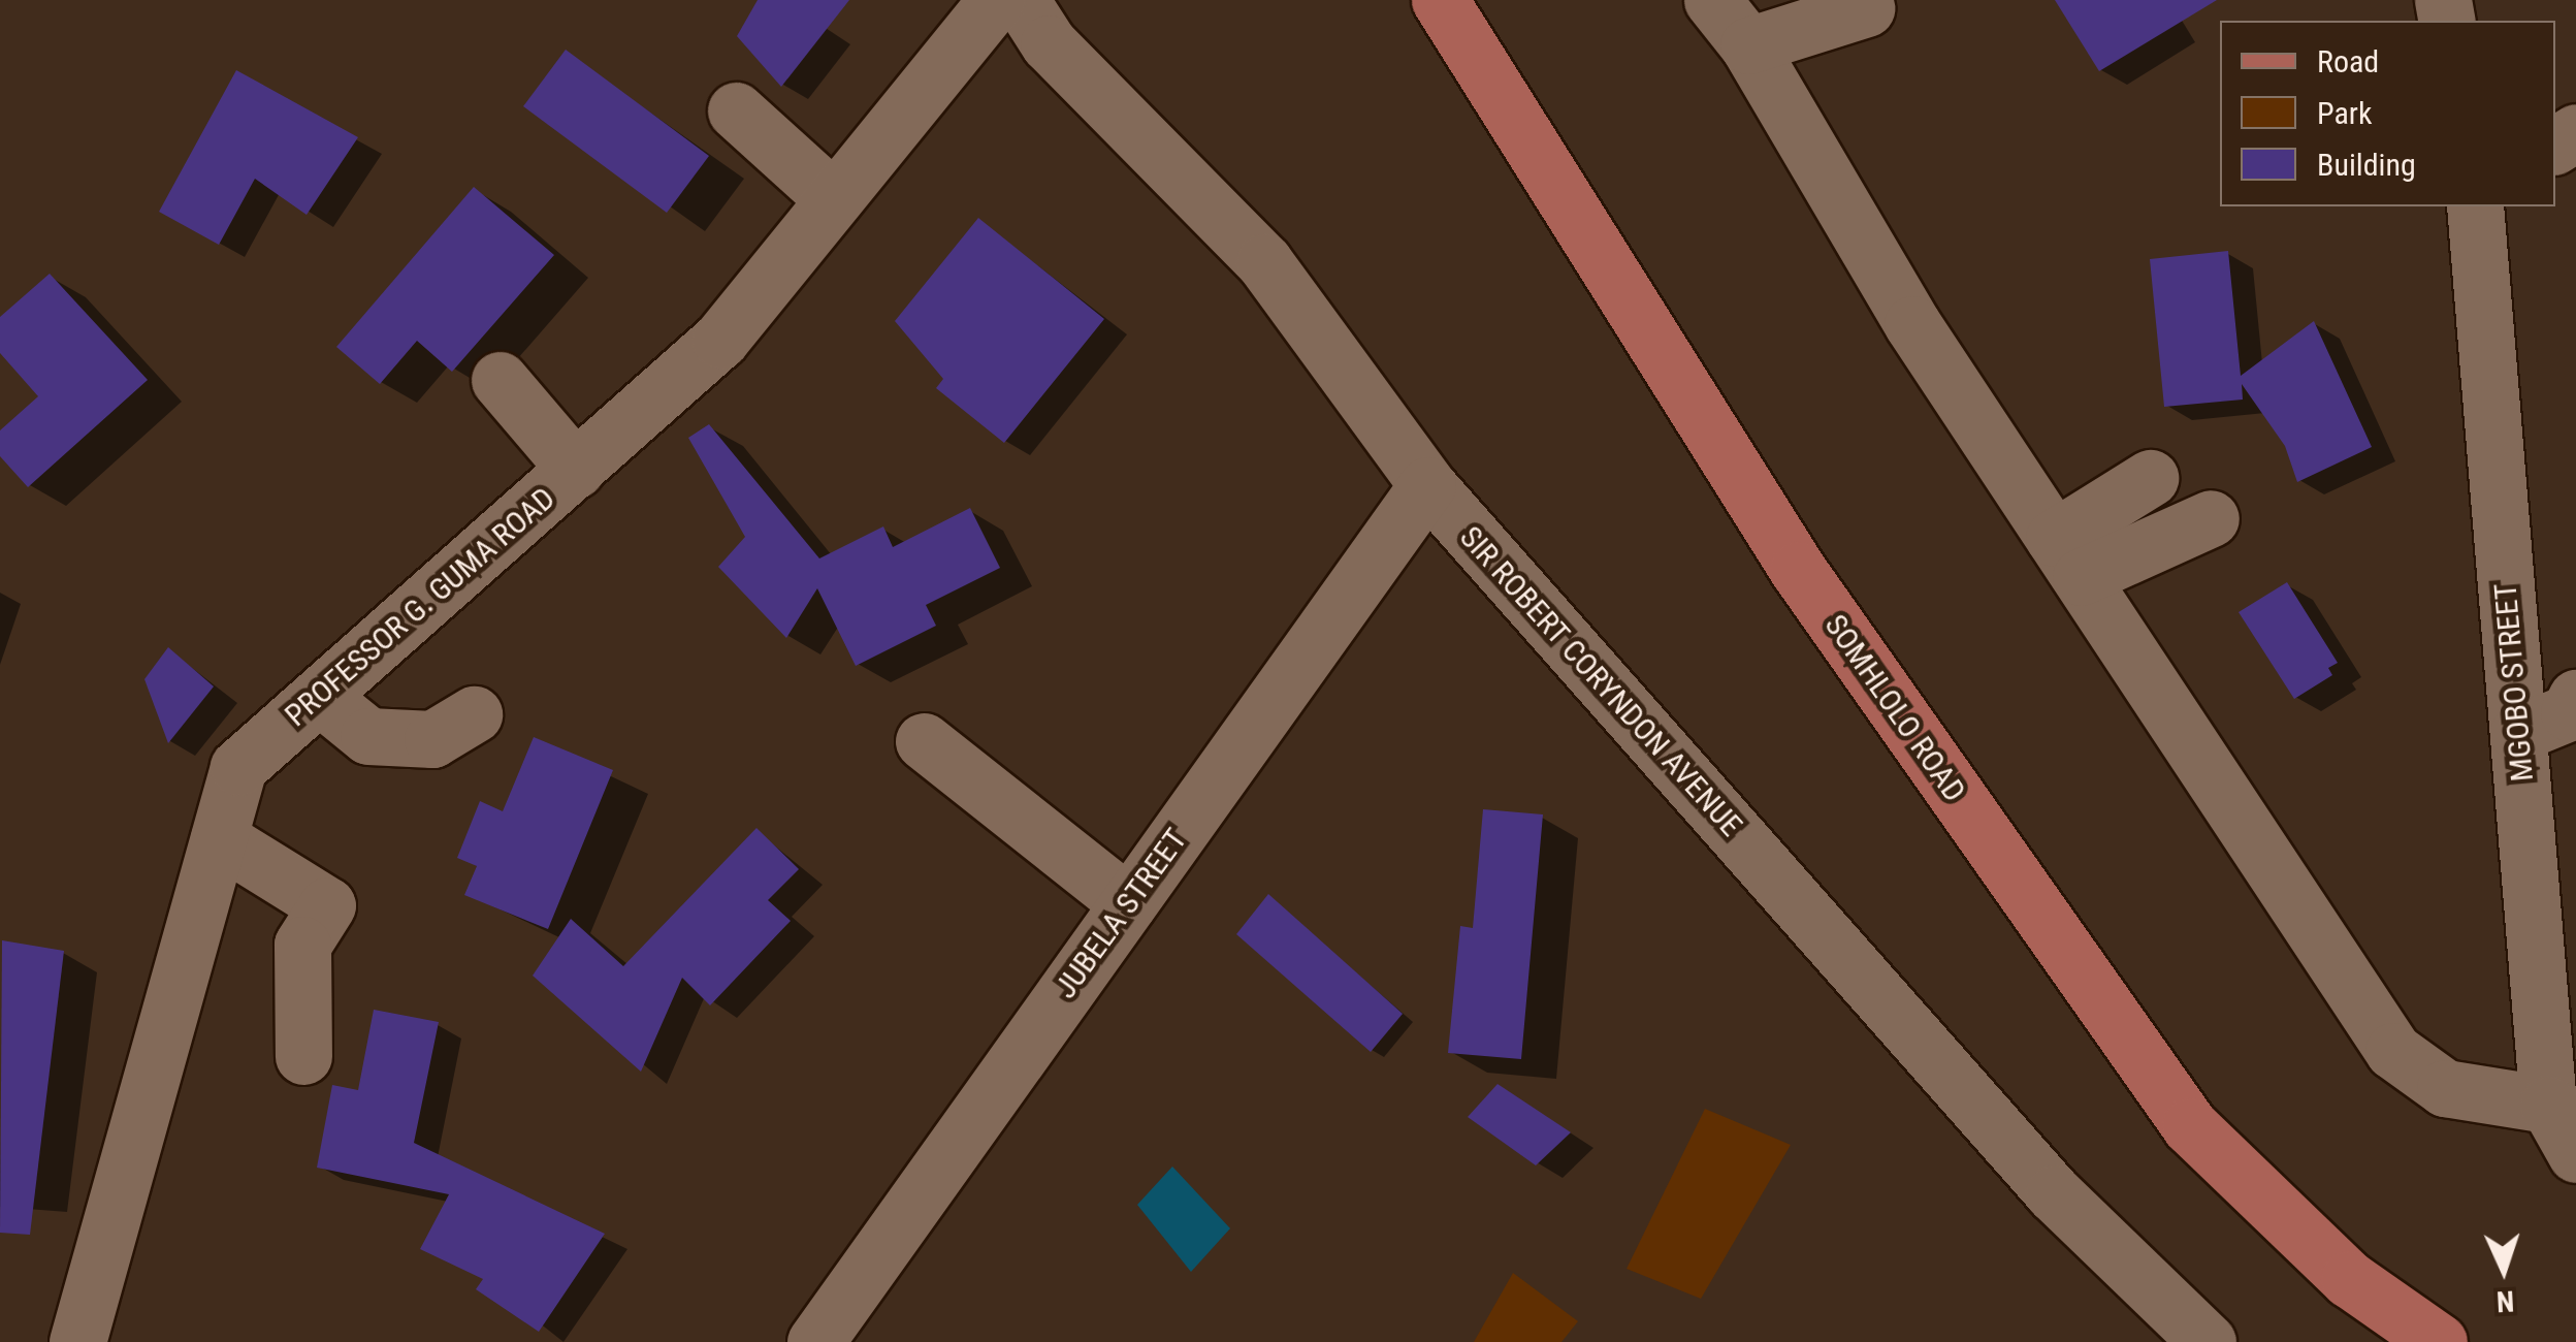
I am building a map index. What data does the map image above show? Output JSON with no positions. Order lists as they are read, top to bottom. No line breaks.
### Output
{"streets":{"main road":["SOMHLOLO ROAD"],"street":["PROFESSOR G. GUMA ROAD","SIR ROBERT CORYNDON AVENUE","MGOBO STREET","JUBELA STREET"]},"crossings":[["SIR ROBERT CORYNDON AVENUE","JUBELA STREET"]],"legend":["Road","Park","Building"],"north":"bottom"}
